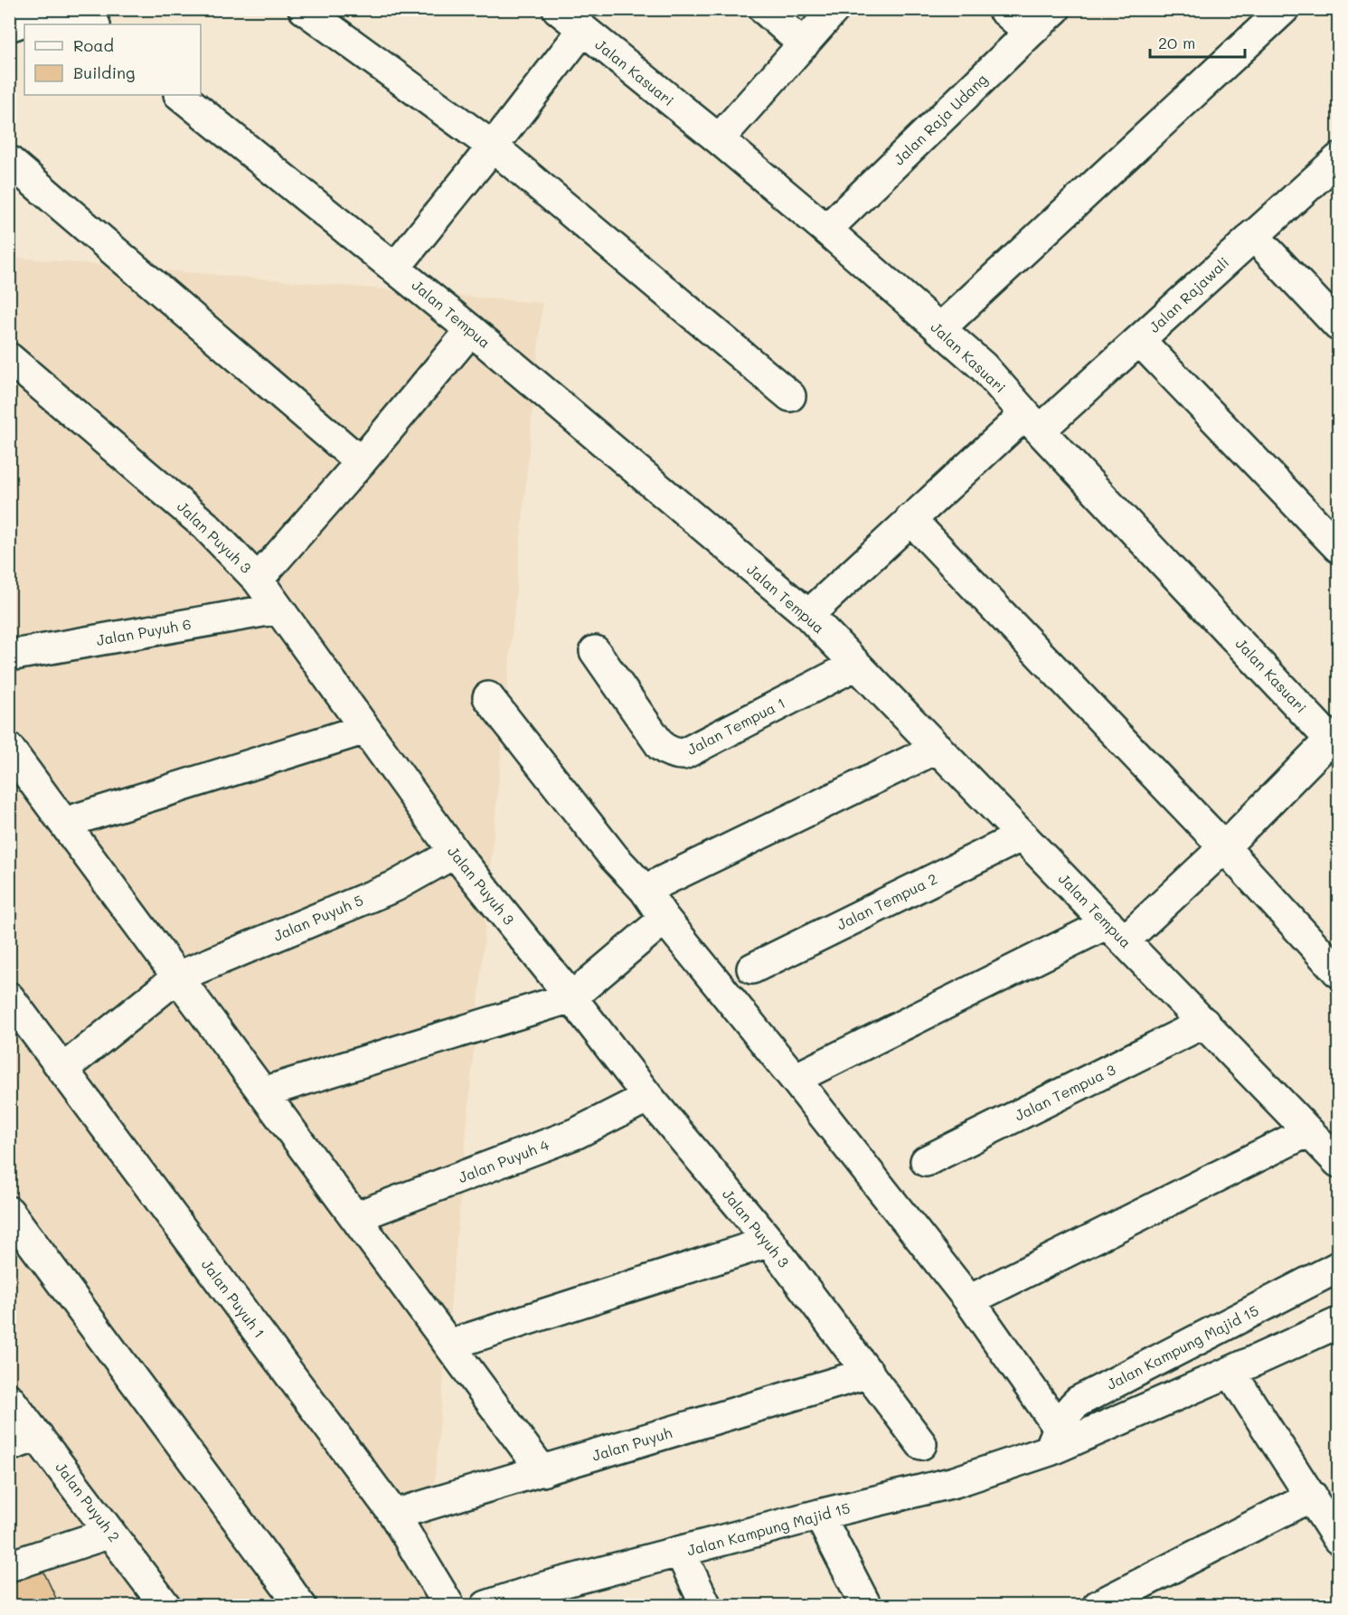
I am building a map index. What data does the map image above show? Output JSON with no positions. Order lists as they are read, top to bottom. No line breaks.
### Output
{"streets":{"street":["Jalan Kasuari","Jalan Raja Udang","Jalan Rajawali","Jalan Tempua","Jalan Puyuh 3","Jalan Puyuh 6","Jalan Tempua 1","Jalan Tempua 2","Jalan Puyuh 5","Jalan Tempua 3","Jalan Puyuh 4","Jalan Puyuh 1","Jalan Kampung Majid 15","Jalan Puyuh","Jalan Puyuh 2"]},"crossings":[["Jalan Kasuari","Jalan Raja Udang"],["Jalan Kasuari","Jalan Rajawali"],["Jalan Rajawali","Jalan Tempua"],["Jalan Tempua","Jalan Tempua 1"],["Jalan Tempua","Jalan Tempua 2"],["Jalan Tempua","Jalan Tempua 3"],["Jalan Puyuh 3","Jalan Puyuh 6"],["Jalan Puyuh 3","Jalan Puyuh 5"],["Jalan Puyuh 3","Jalan Puyuh 4"],["Jalan Puyuh 3","Jalan Puyuh"],["Jalan Puyuh 5","Jalan Puyuh 1"],["Jalan Puyuh 1","Jalan Puyuh"]],"legend":["Road","Building"],"scale_bar":"20 m"}
